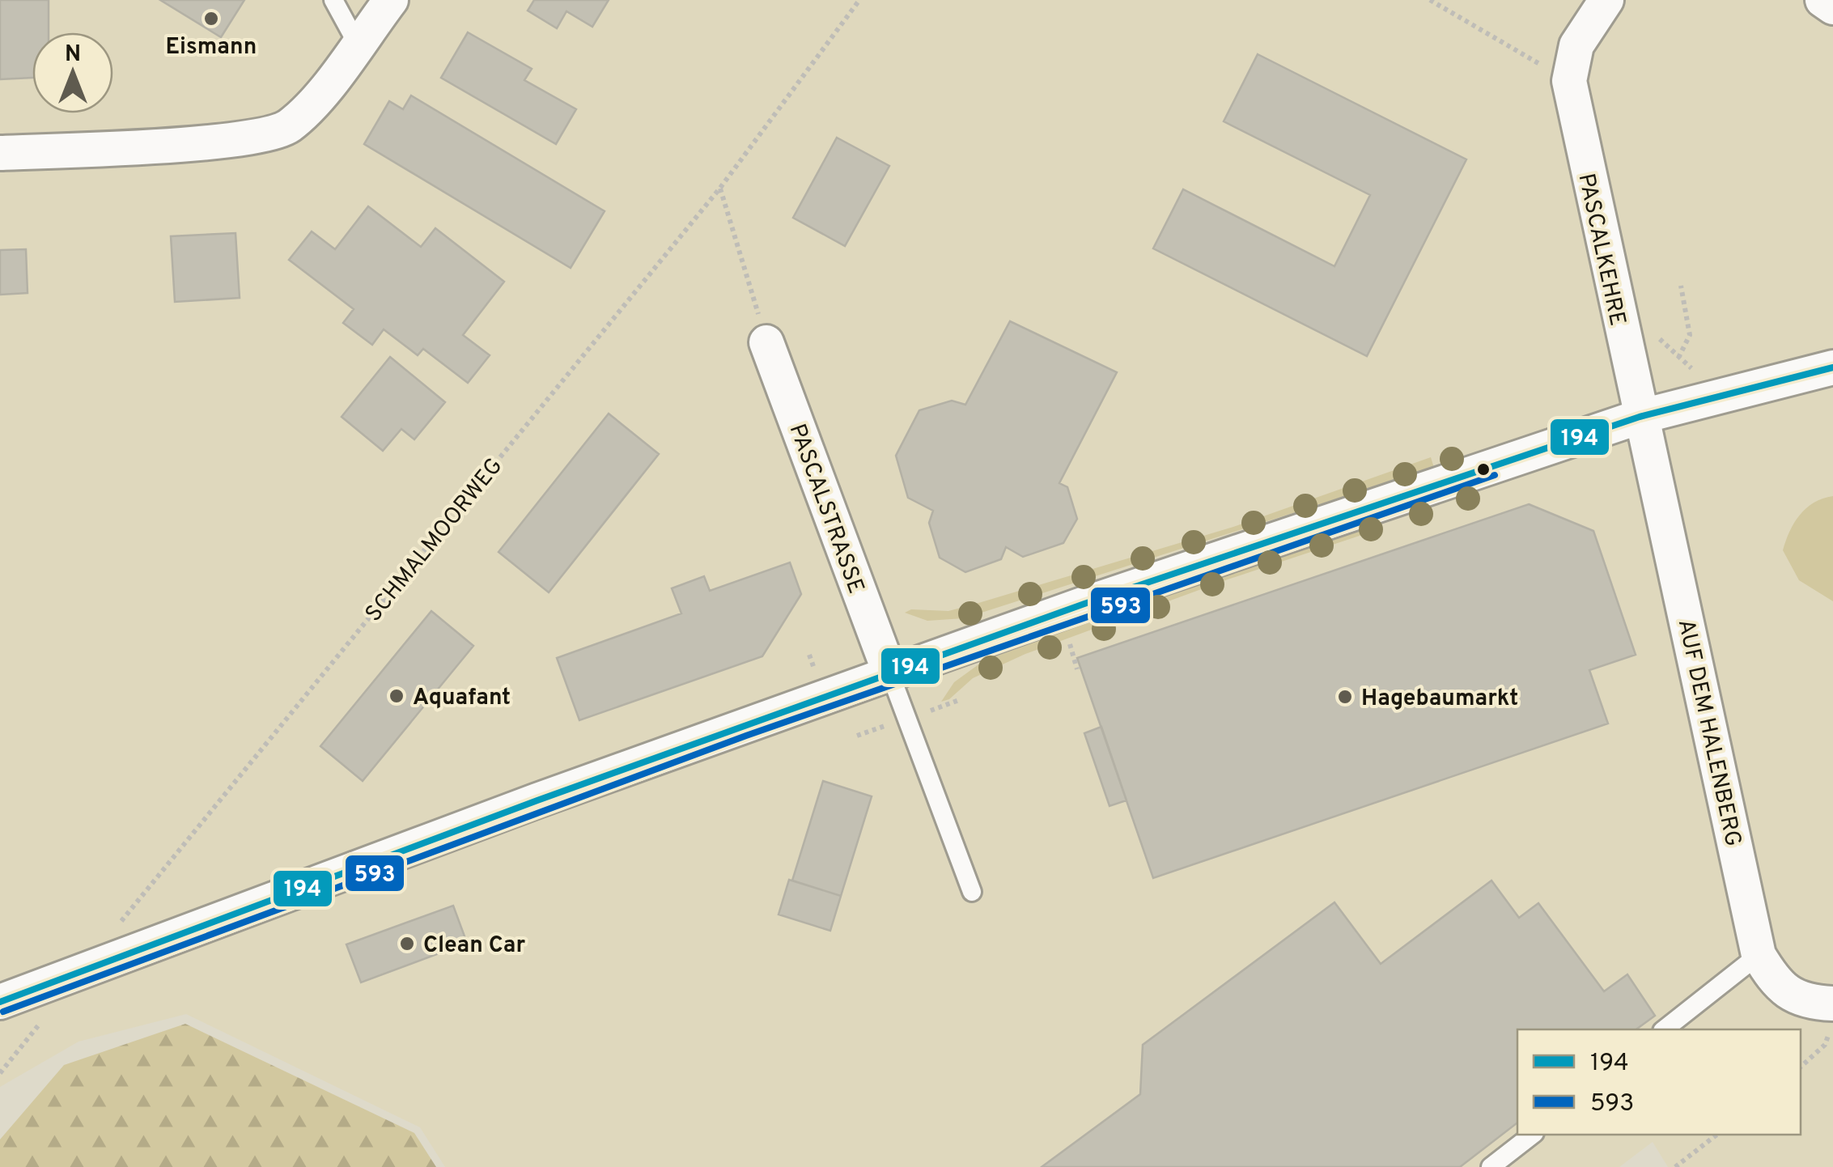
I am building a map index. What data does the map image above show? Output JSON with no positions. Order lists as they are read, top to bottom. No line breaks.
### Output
{"streets":{"street":["PASCALKEHRE","PASCALSTRASSE","AUF DEM HALENBERG"],"path":["SCHMALMOORWEG"]},"crossings":[["PASCALKEHRE","AUF DEM HALENBERG"]],"places":["Eismann","Aquafant","Hagebaumarkt","Clean Car"],"lines":["transit line 194","transit line 593"],"legend":["194","593"],"north":"top"}
